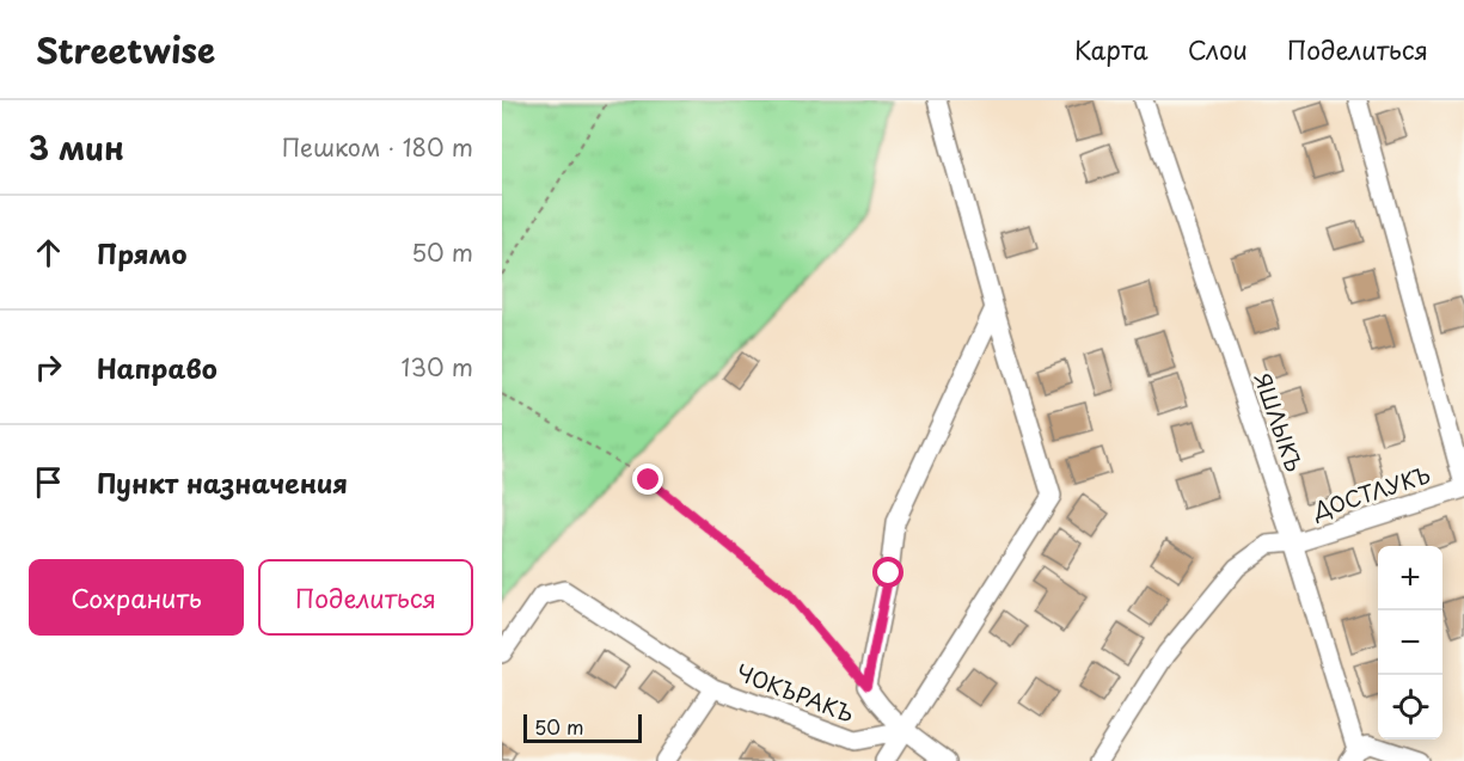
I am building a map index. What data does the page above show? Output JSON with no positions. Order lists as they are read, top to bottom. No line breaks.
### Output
{"streets":{"street":["ЯШЛЫКЪ","ДОСТЛУКЪ","ЧОКЪРАКЪ"]},"crossings":[["ЯШЛЫКЪ","ДОСТЛУКЪ"]],"scale_bar":"50 m","page":{"header":"Streetwise","nav":["Карта","Слои","Поделиться"],"heading":["3 мин","Пешком · 180 m"],"list":[["Прямо","50 m"],["Направо","130 m"],"Пункт назначения"],"buttons":["Сохранить","Поделиться"],"map_buttons":["+","−"],"scale":"50 m"}}
